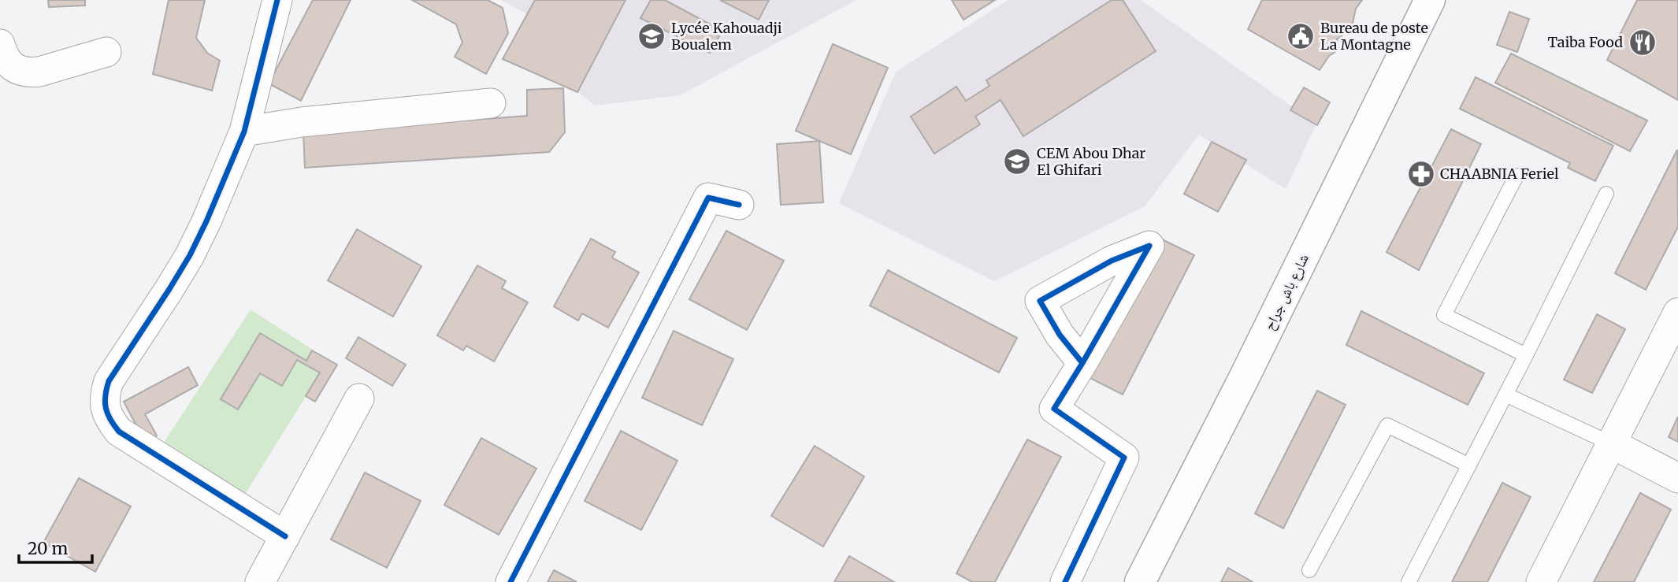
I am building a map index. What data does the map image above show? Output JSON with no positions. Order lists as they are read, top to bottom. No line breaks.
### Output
{"streets":{"main road":["شارع باش جراح"]},"places":{"school or university":["Lycée Kahouadji Boualem","CEM Abou Dhar El Ghifari"],"public building":["Bureau de poste La Montagne"],"restaurant":["Taiba Food"],"pharmacy":["CHAABNIA Feriel"]},"scale_bar":"20 m"}
